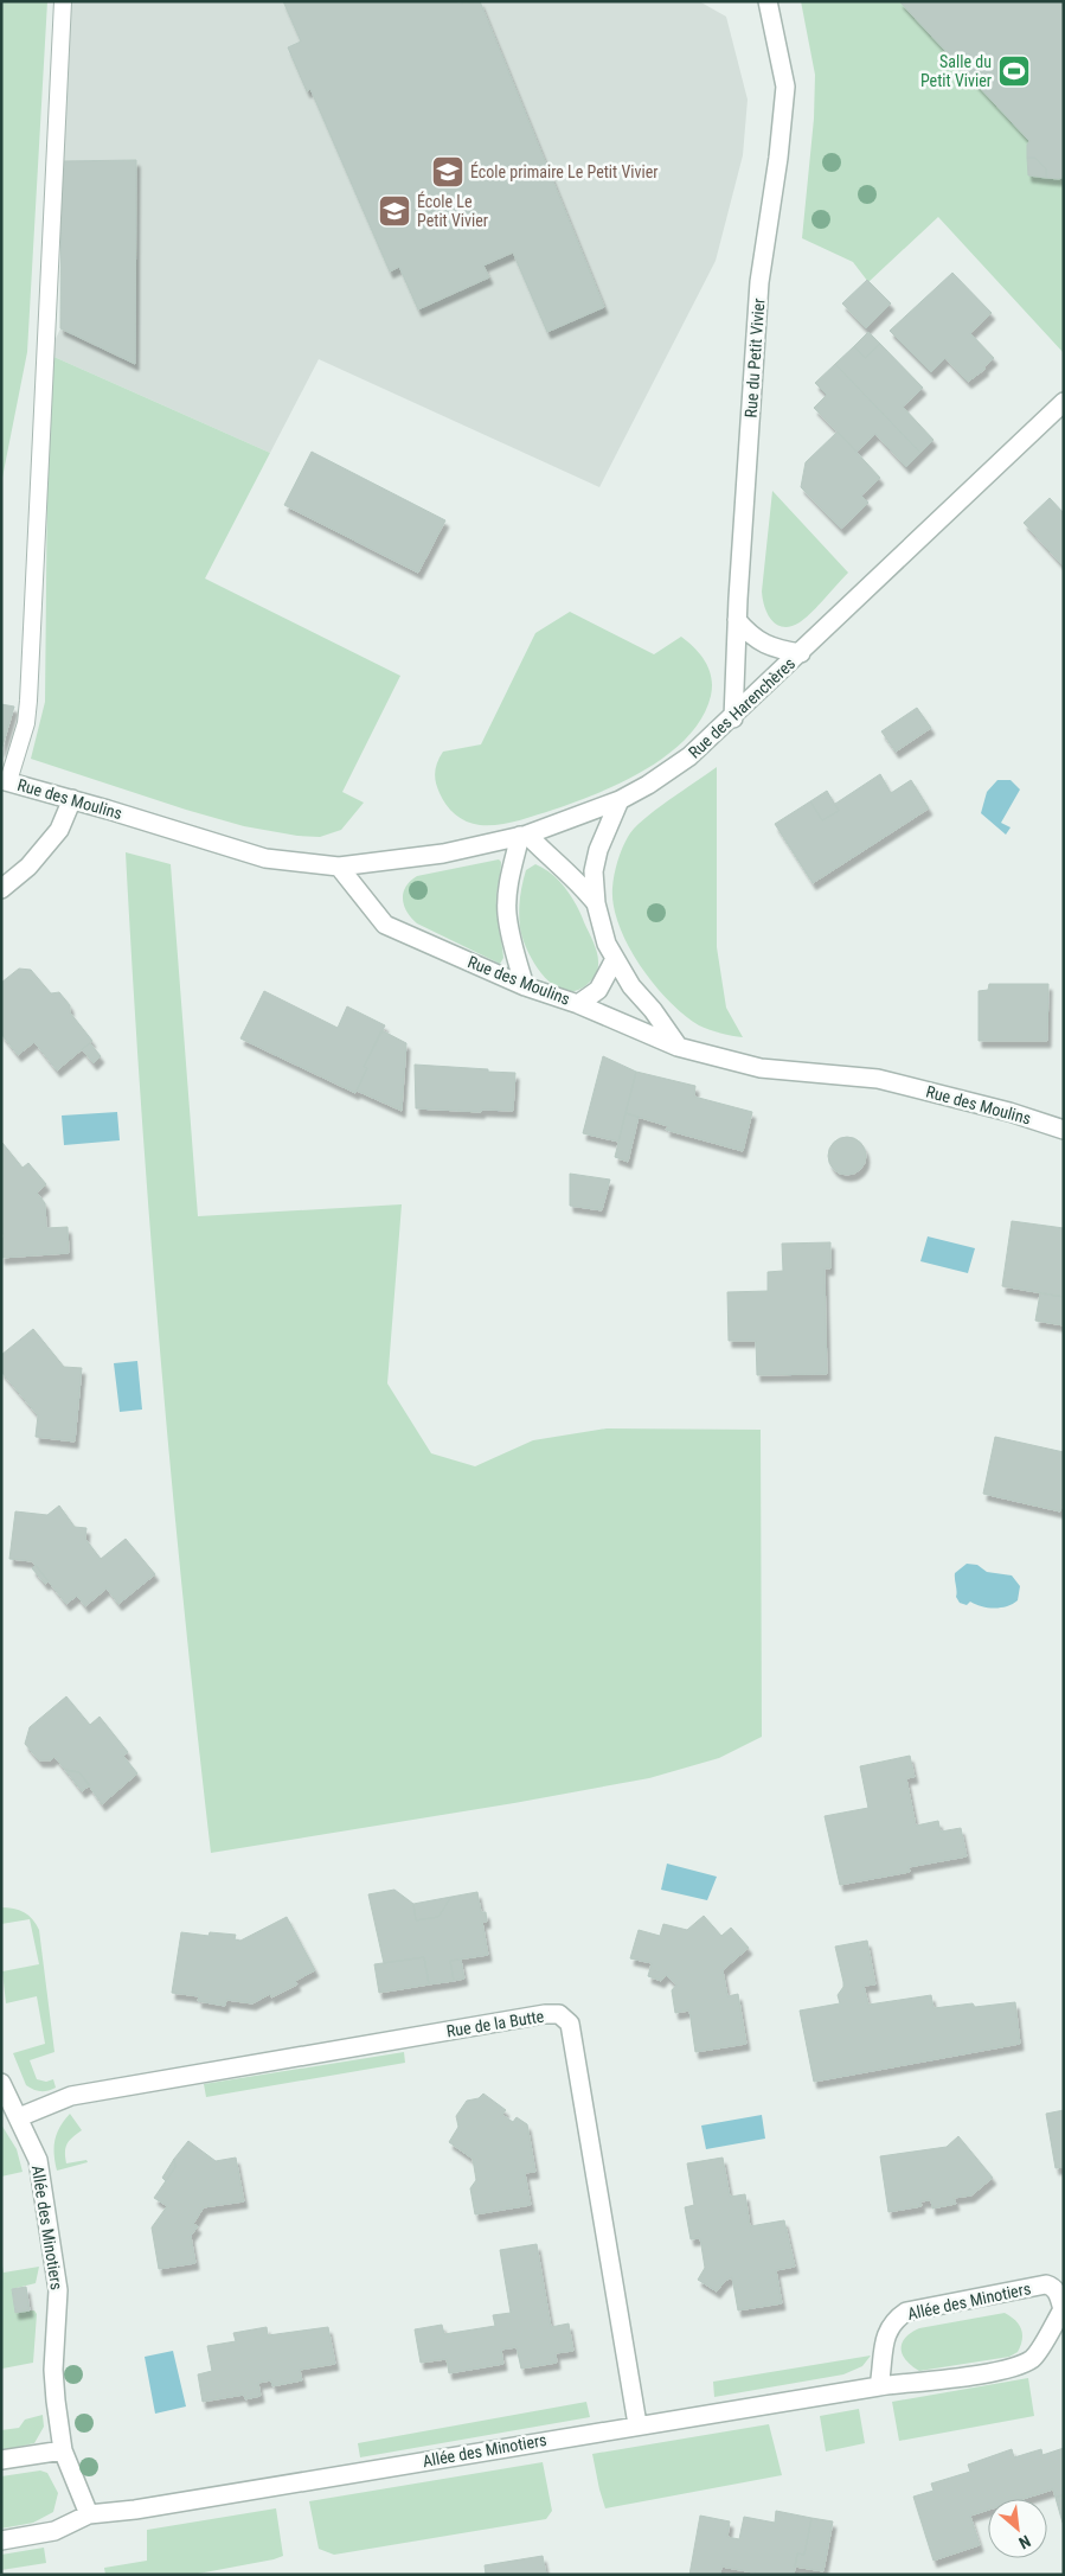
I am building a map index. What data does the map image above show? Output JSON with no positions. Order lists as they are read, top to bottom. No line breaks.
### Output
{"streets":{"street":["Rue du Petit Vivier","Rue des Harenchères","Rue des Moulins","Rue de la Butte","Allée des Minotiers"]},"crossings":[["Rue du Petit Vivier","Rue des Harenchères"],["Rue des Harenchères","Rue des Moulins"],["Rue de la Butte","Allée des Minotiers"]],"places":{"sports":["Salle du Petit Vivier"],"school or university":["École primaire Le Petit Vivier","École Le Petit Vivier"]},"north":"bottom right"}
